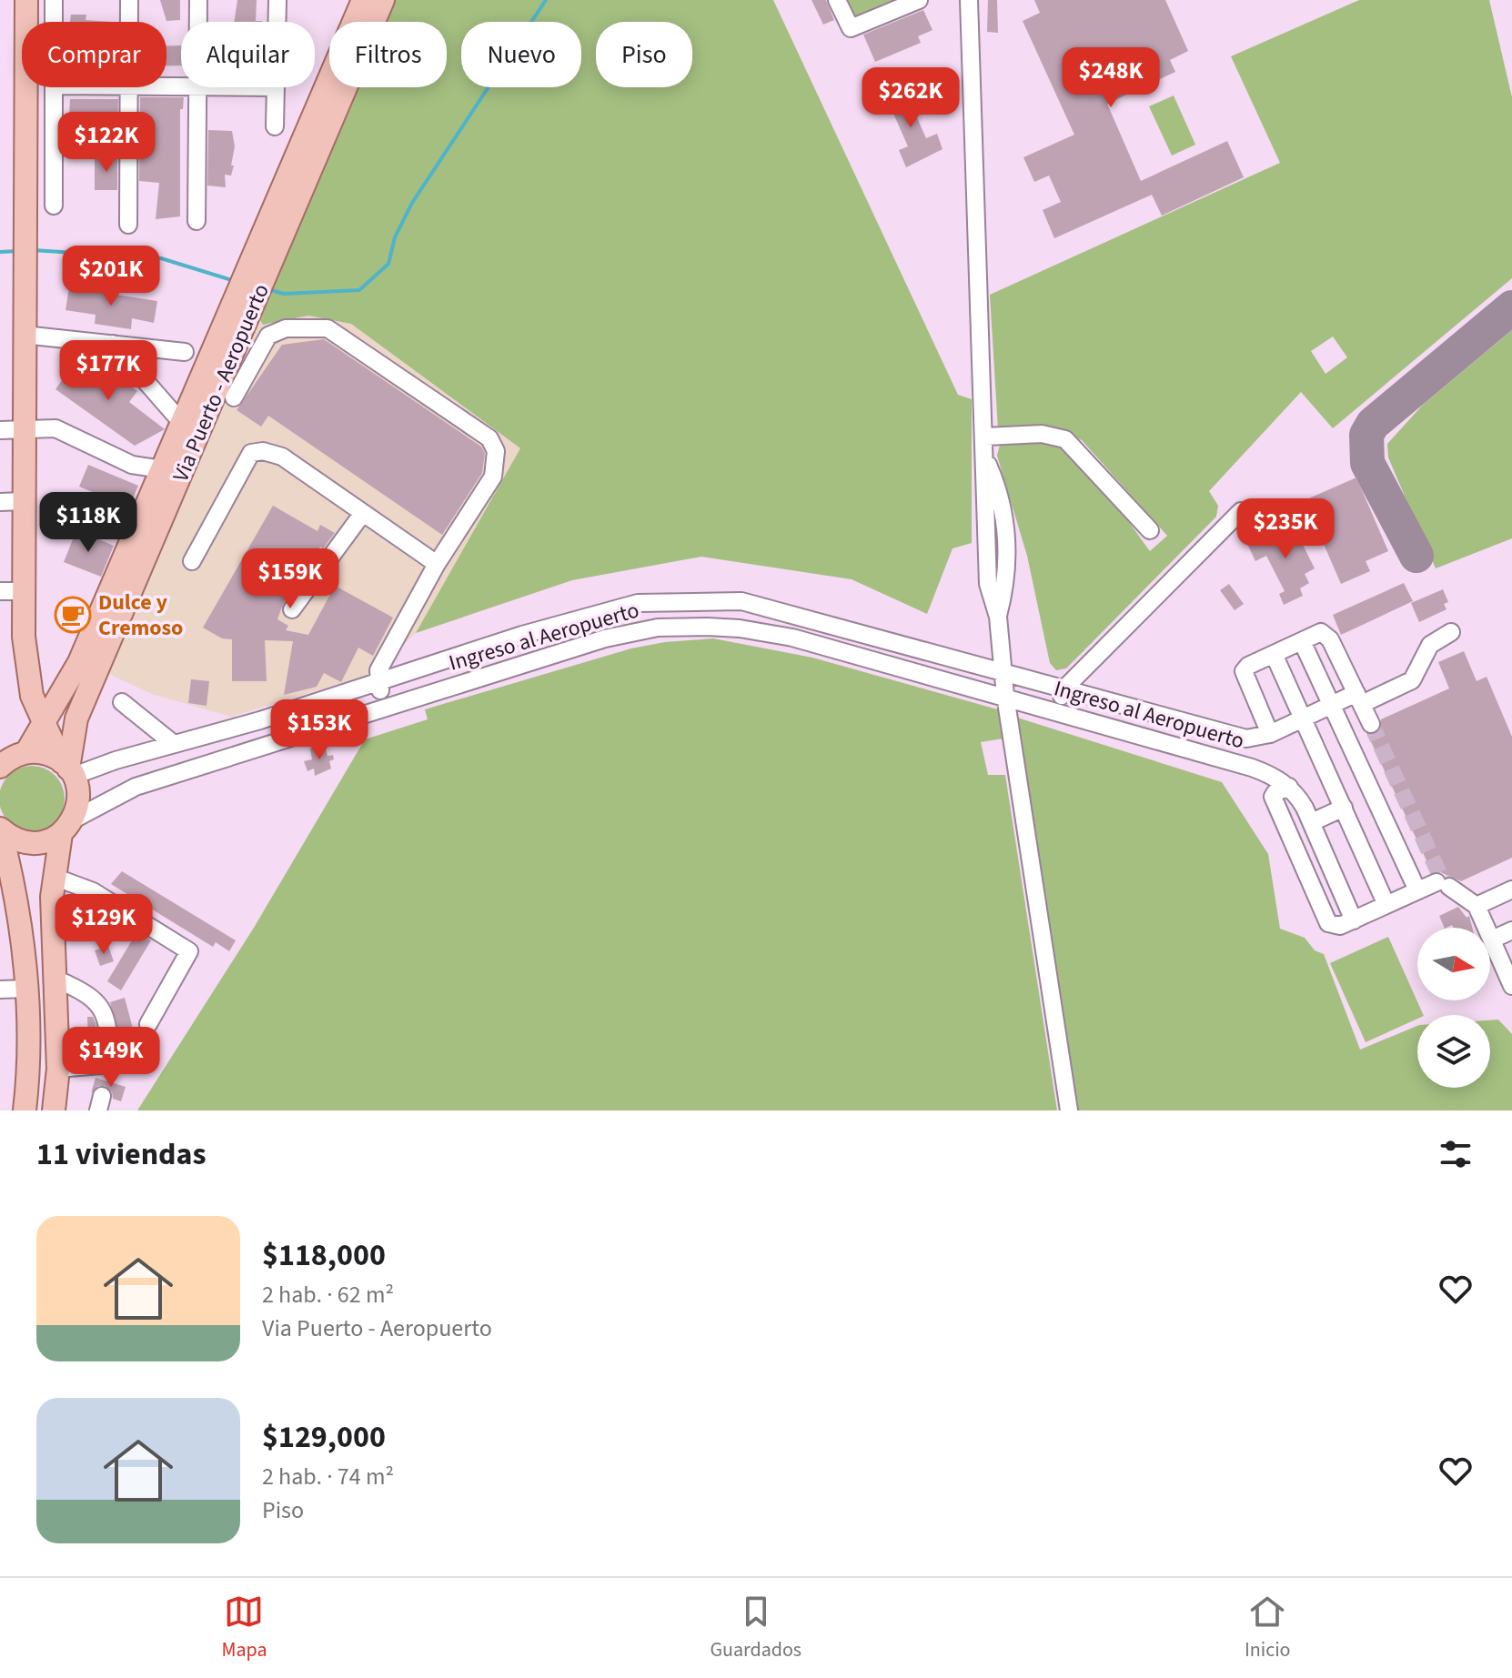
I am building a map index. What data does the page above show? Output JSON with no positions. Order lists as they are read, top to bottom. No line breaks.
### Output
{"streets":{"main road":["Via Puerto - Aeropuerto"],"street":["Ingreso al Aeropuerto"]},"crossings":[["Via Puerto - Aeropuerto","Ingreso al Aeropuerto"]],"places":{"cafe":["Dulce y Cremoso"]},"north":"right","page":{"chip":["Comprar","Alquilar","Filtros","Nuevo","Piso"],"price":["$248K","$262K","$122K","$201K","$177K","$118K","$235K","$159K","$153K","$129K","$149K"],"heading":"11 viviendas","list":[{"name":"$118,000","note":"2 hab. · 62 m² · Via Puerto - Aeropuerto"},{"name":"$129,000","note":"2 hab. · 74 m² · Piso"}],"tabs":["Mapa","Guardados","Inicio"]}}
